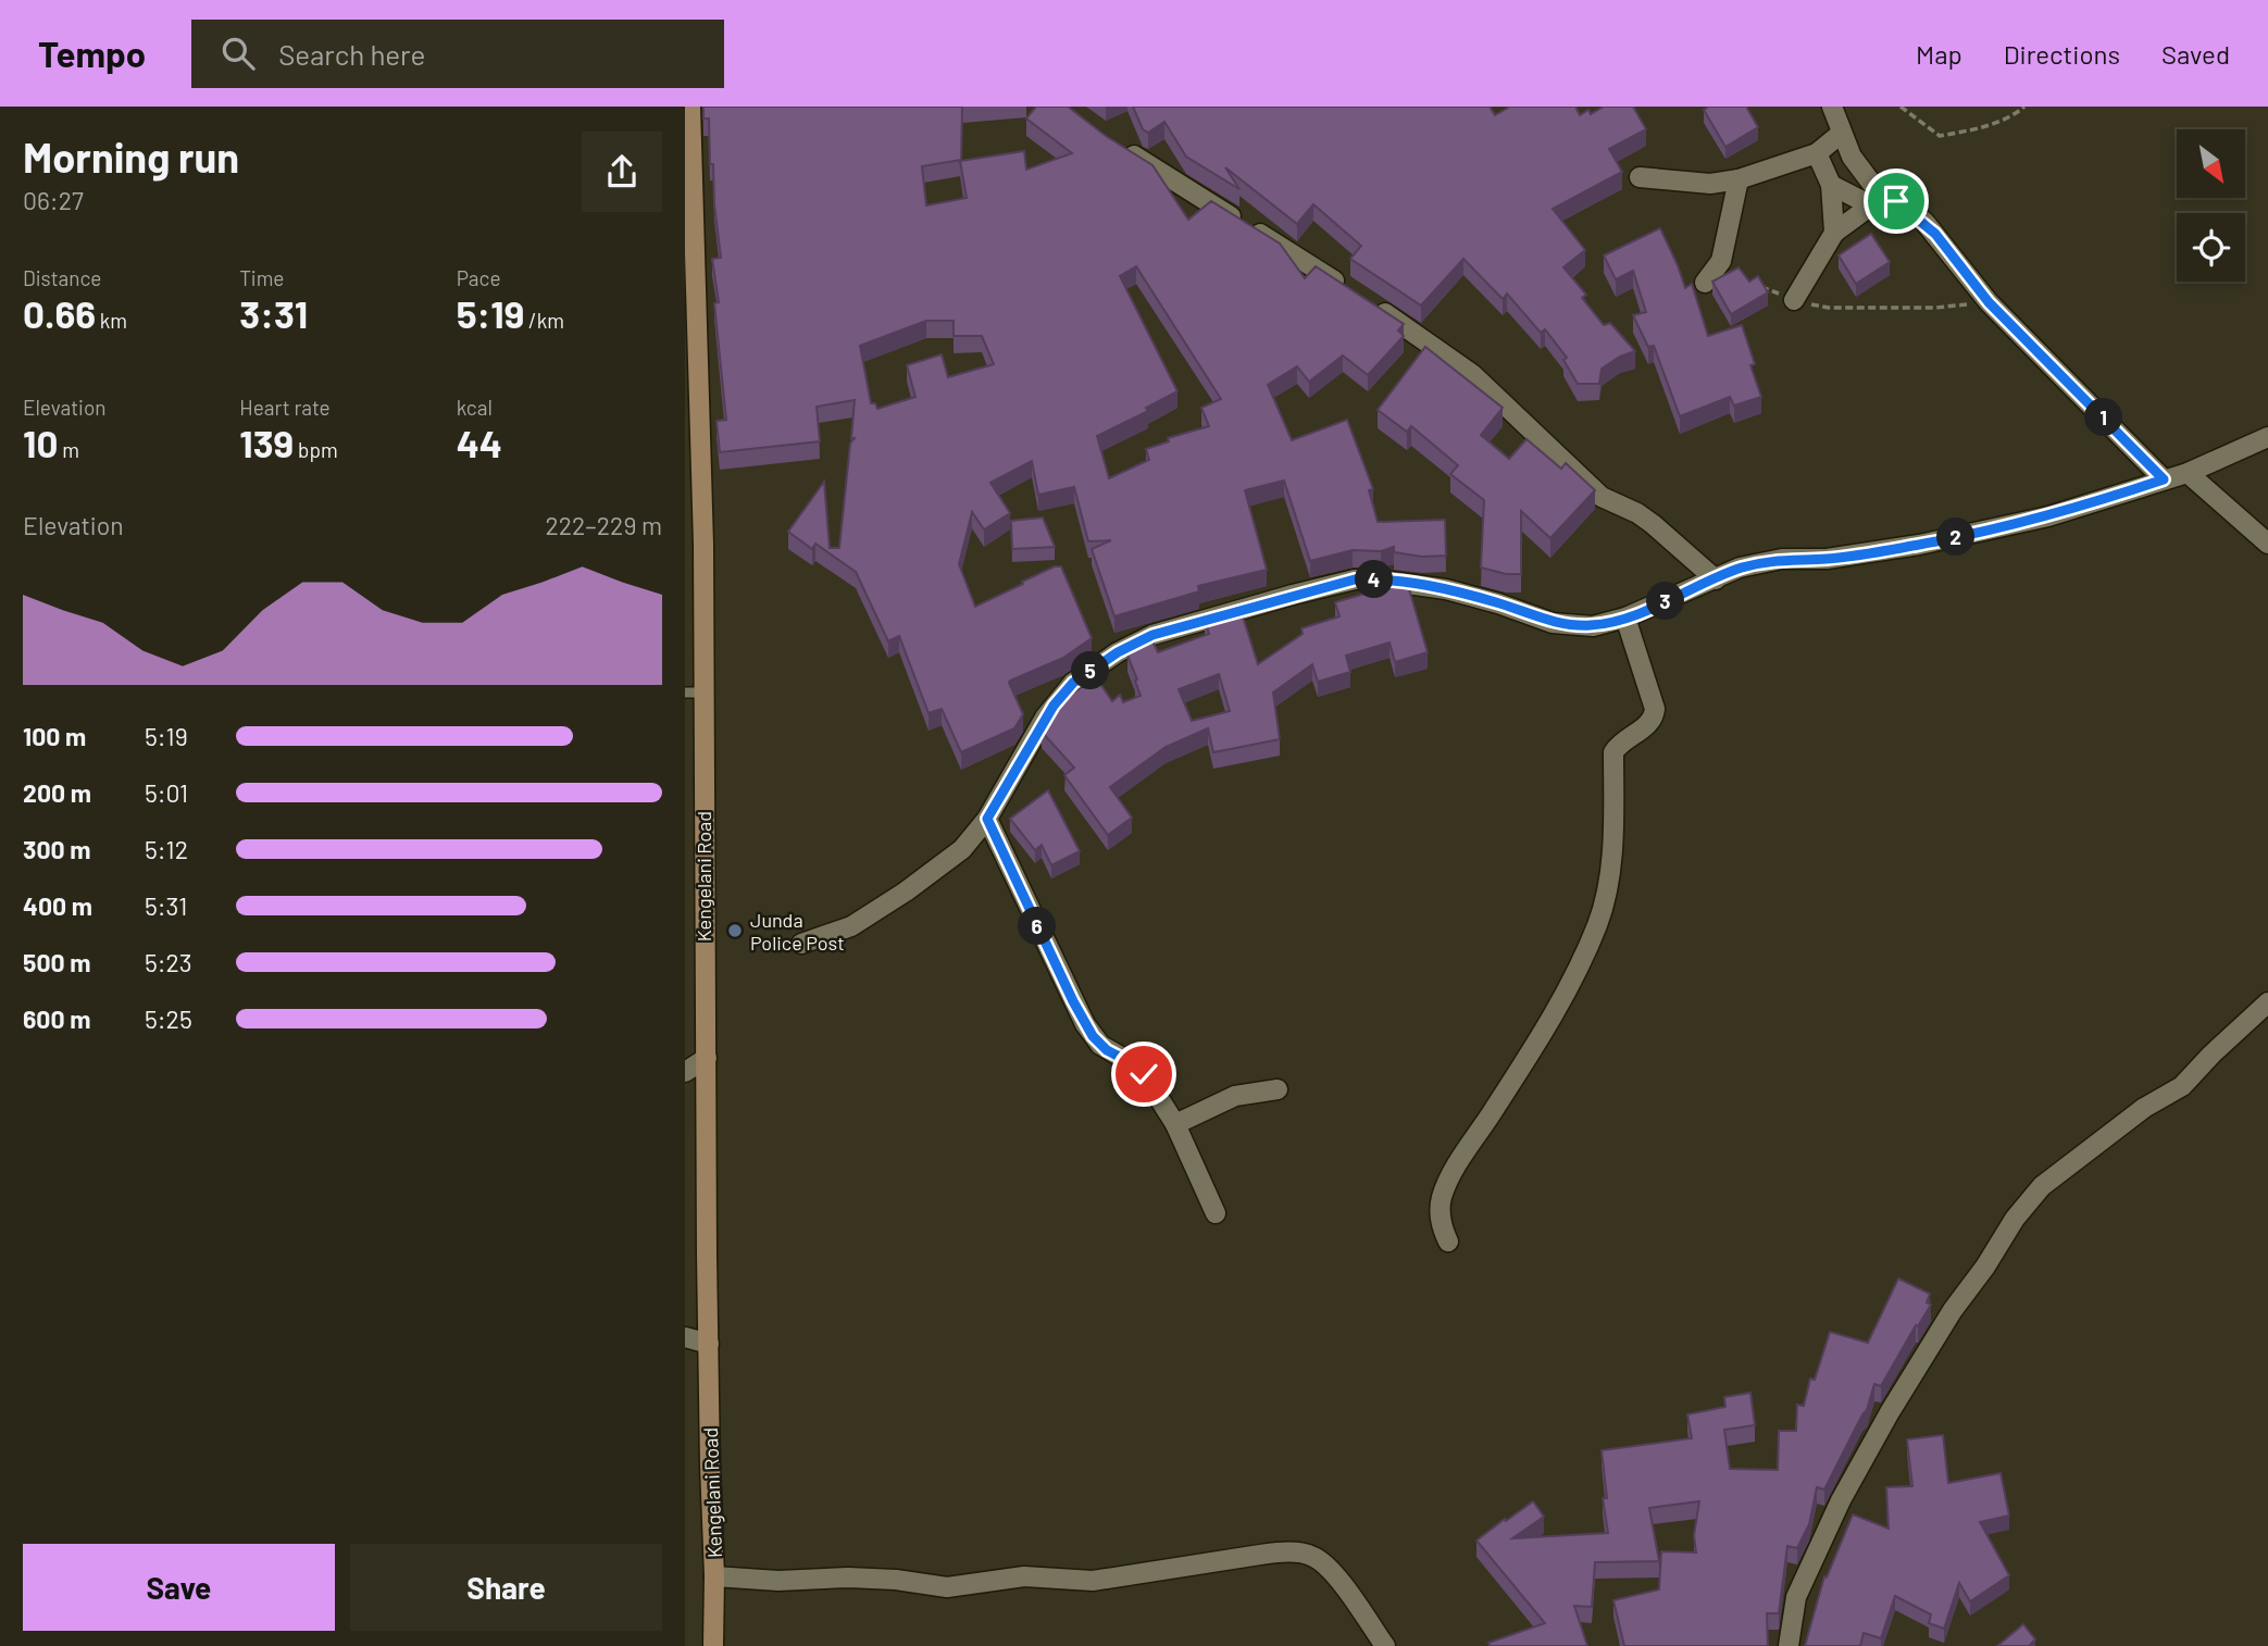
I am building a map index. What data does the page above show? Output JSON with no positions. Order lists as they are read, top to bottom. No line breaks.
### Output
{"streets":{"main road":["Kengelani Road"]},"places":["Junda Police Post"],"north":"bottom right","page":{"header":"Tempo","search":"Search here","nav":["Map","Directions","Saved"],"heading":["Morning run","06:27"],"stats":[["Distance","0.66 km"],["Time","3:31"],["Pace","5:19 /km"],["Elevation","10 m"],["Heart rate","139 bpm"],["kcal","44"]],"pins":["1","2","4","3","5","6"],"chart":["Elevation","222–229 m"],"list":[{"name":"100 m","note":"5:19"},{"name":"200 m","note":"5:01"},{"name":"300 m","note":"5:12"},{"name":"400 m","note":"5:31"},{"name":"500 m","note":"5:23"},{"name":"600 m","note":"5:25"}],"buttons":["Save","Share"]}}
